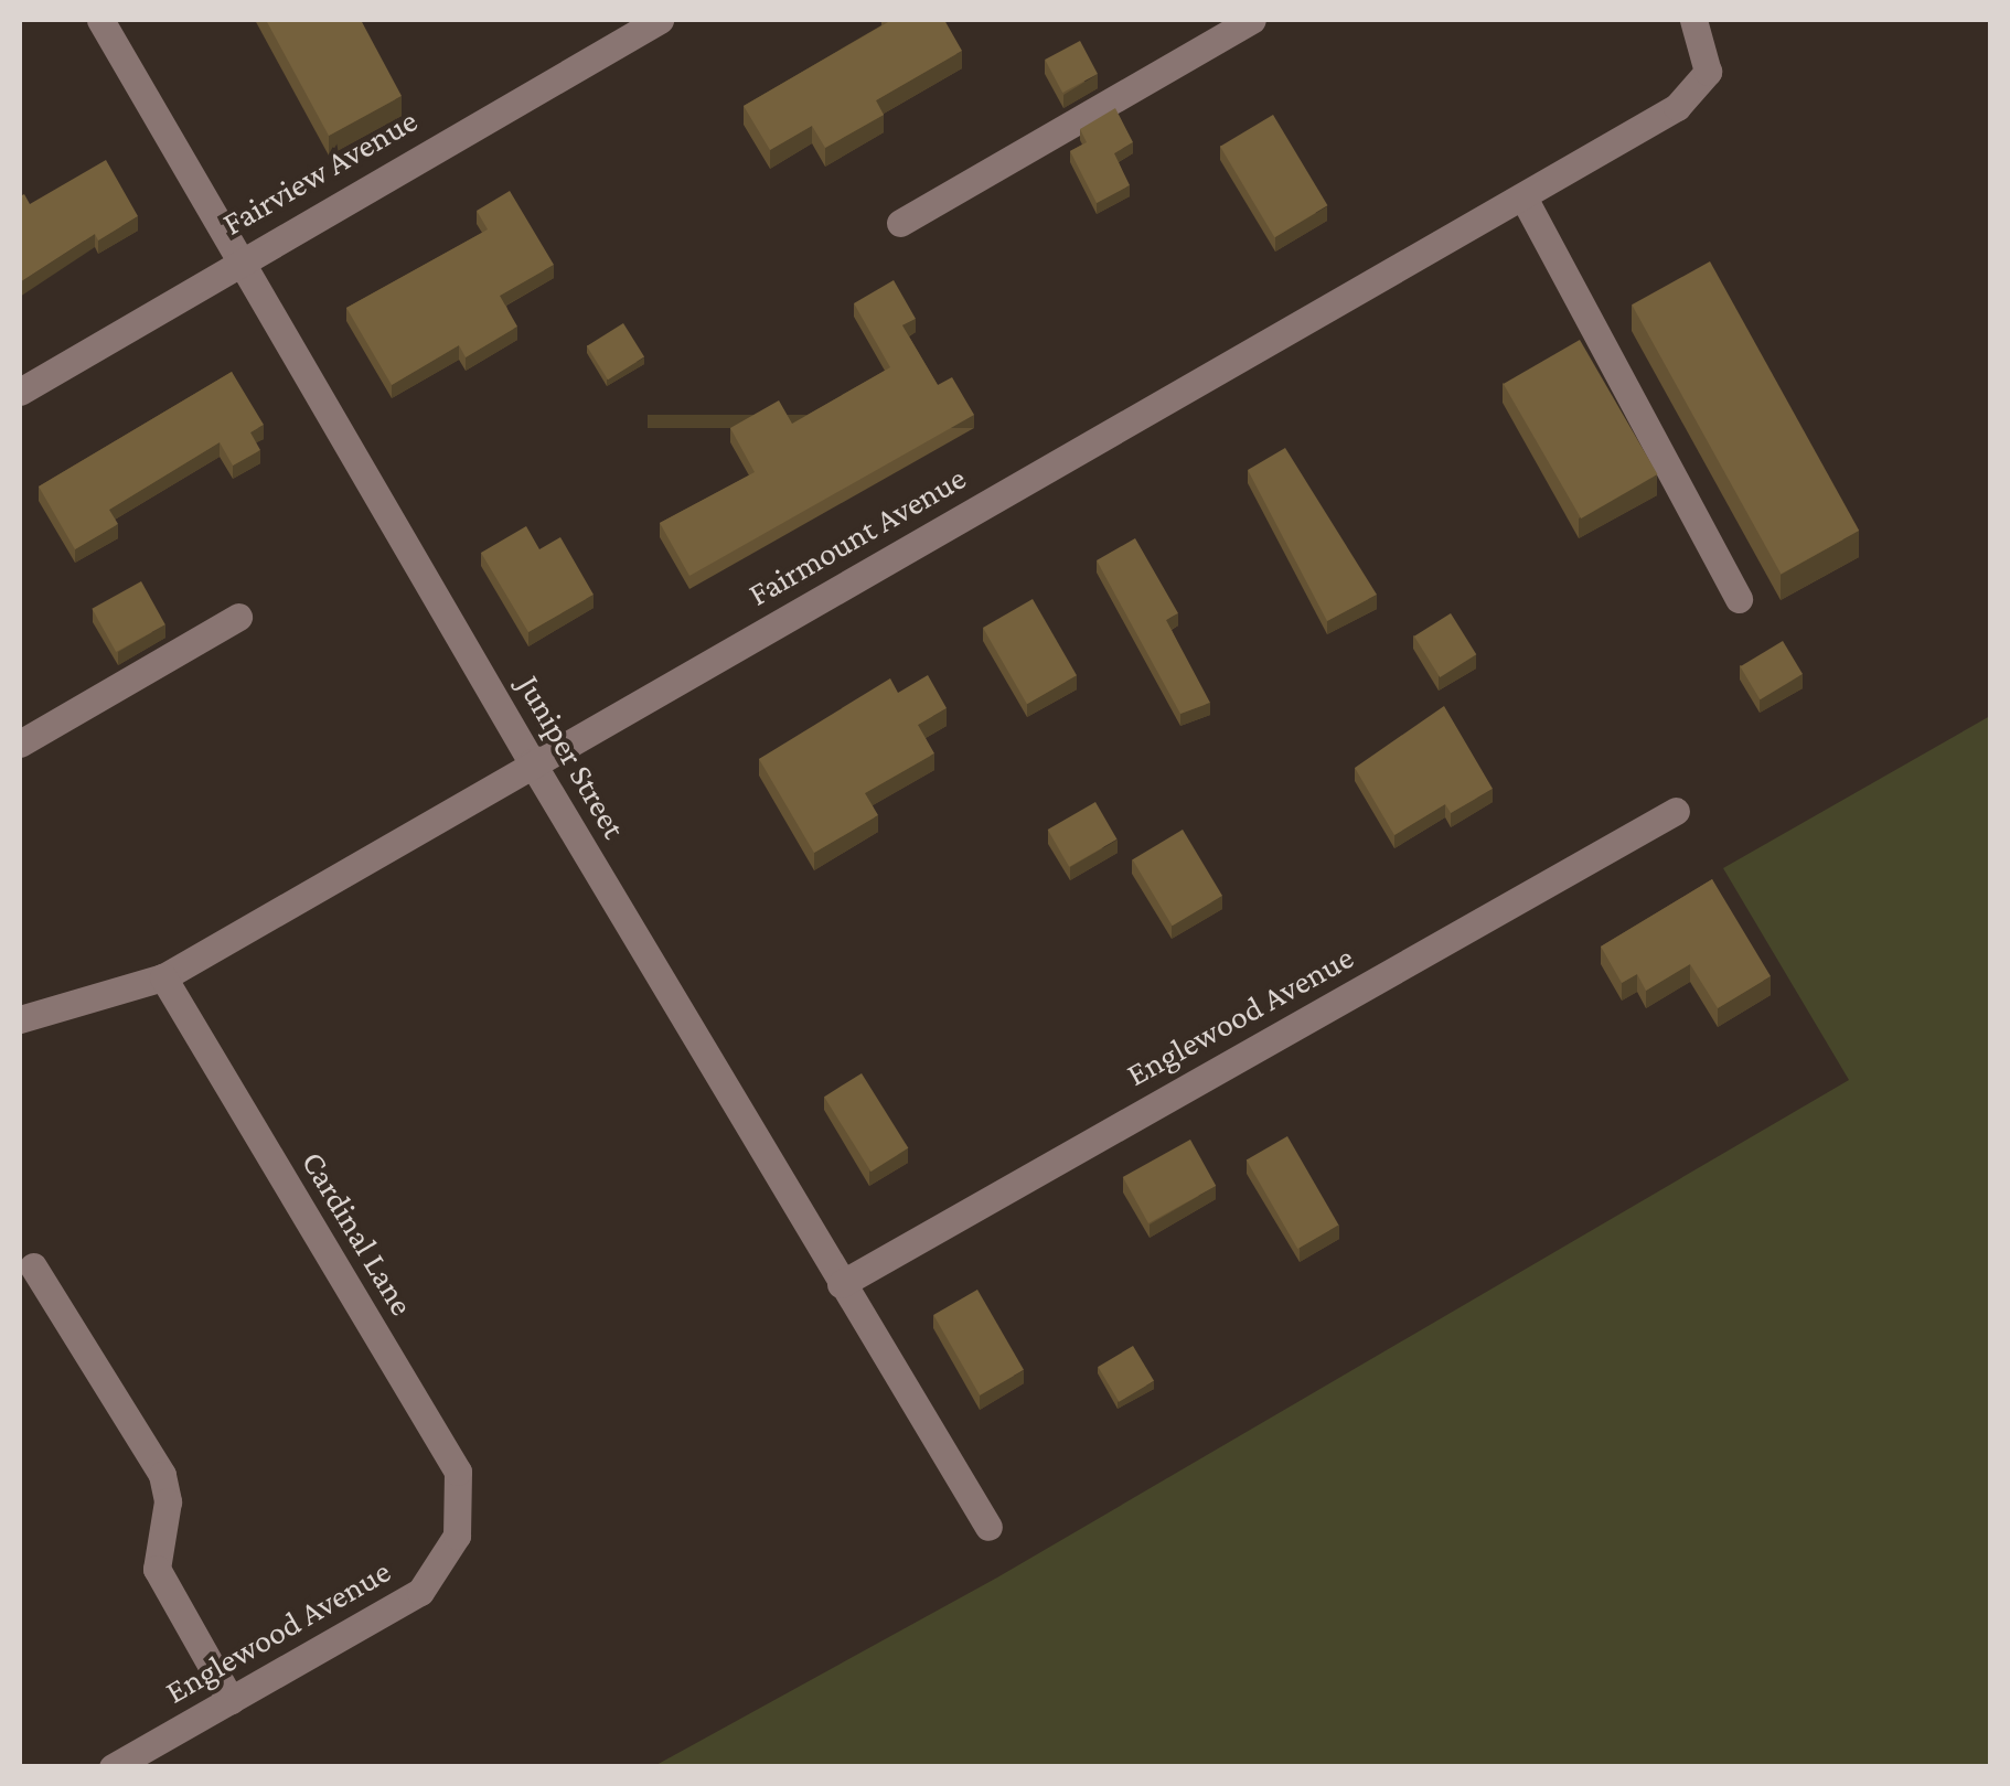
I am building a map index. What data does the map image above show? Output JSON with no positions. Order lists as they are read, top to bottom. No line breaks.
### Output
{"streets":{"street":["Fairview Avenue","Fairmount Avenue","Juniper Street","Englewood Avenue","Cardinal Lane"]},"crossings":[["Fairview Avenue","Juniper Street"],["Fairmount Avenue","Juniper Street"],["Fairmount Avenue","Cardinal Lane"],["Juniper Street","Englewood Avenue"],["Englewood Avenue","Cardinal Lane"]]}
